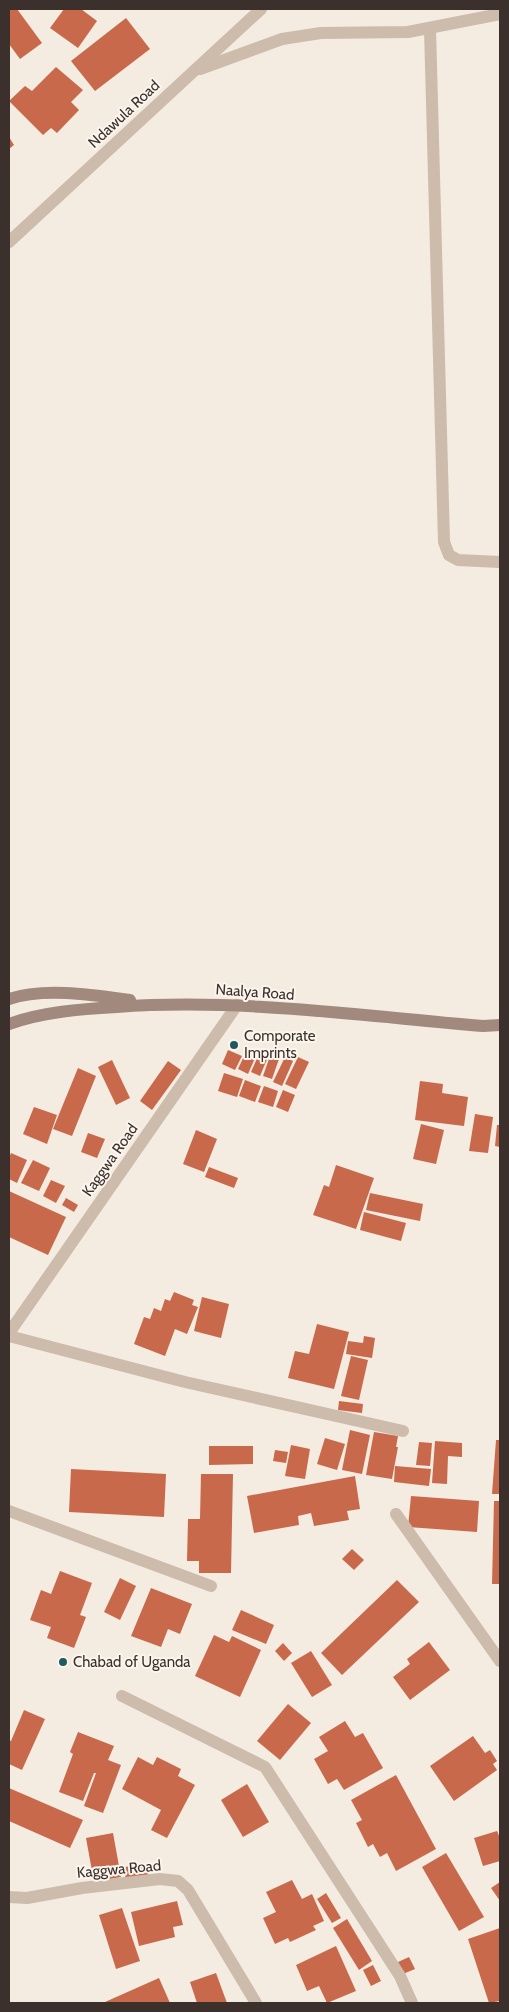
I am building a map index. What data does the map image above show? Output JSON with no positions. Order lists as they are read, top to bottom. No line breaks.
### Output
{"streets":{"main road":["Naalya Road"],"street":["Ndawula Road","Kaggwa Road"]},"crossings":[["Naalya Road","Kaggwa Road"]],"places":["Comporate Imprints","Chabad of Uganda"]}
